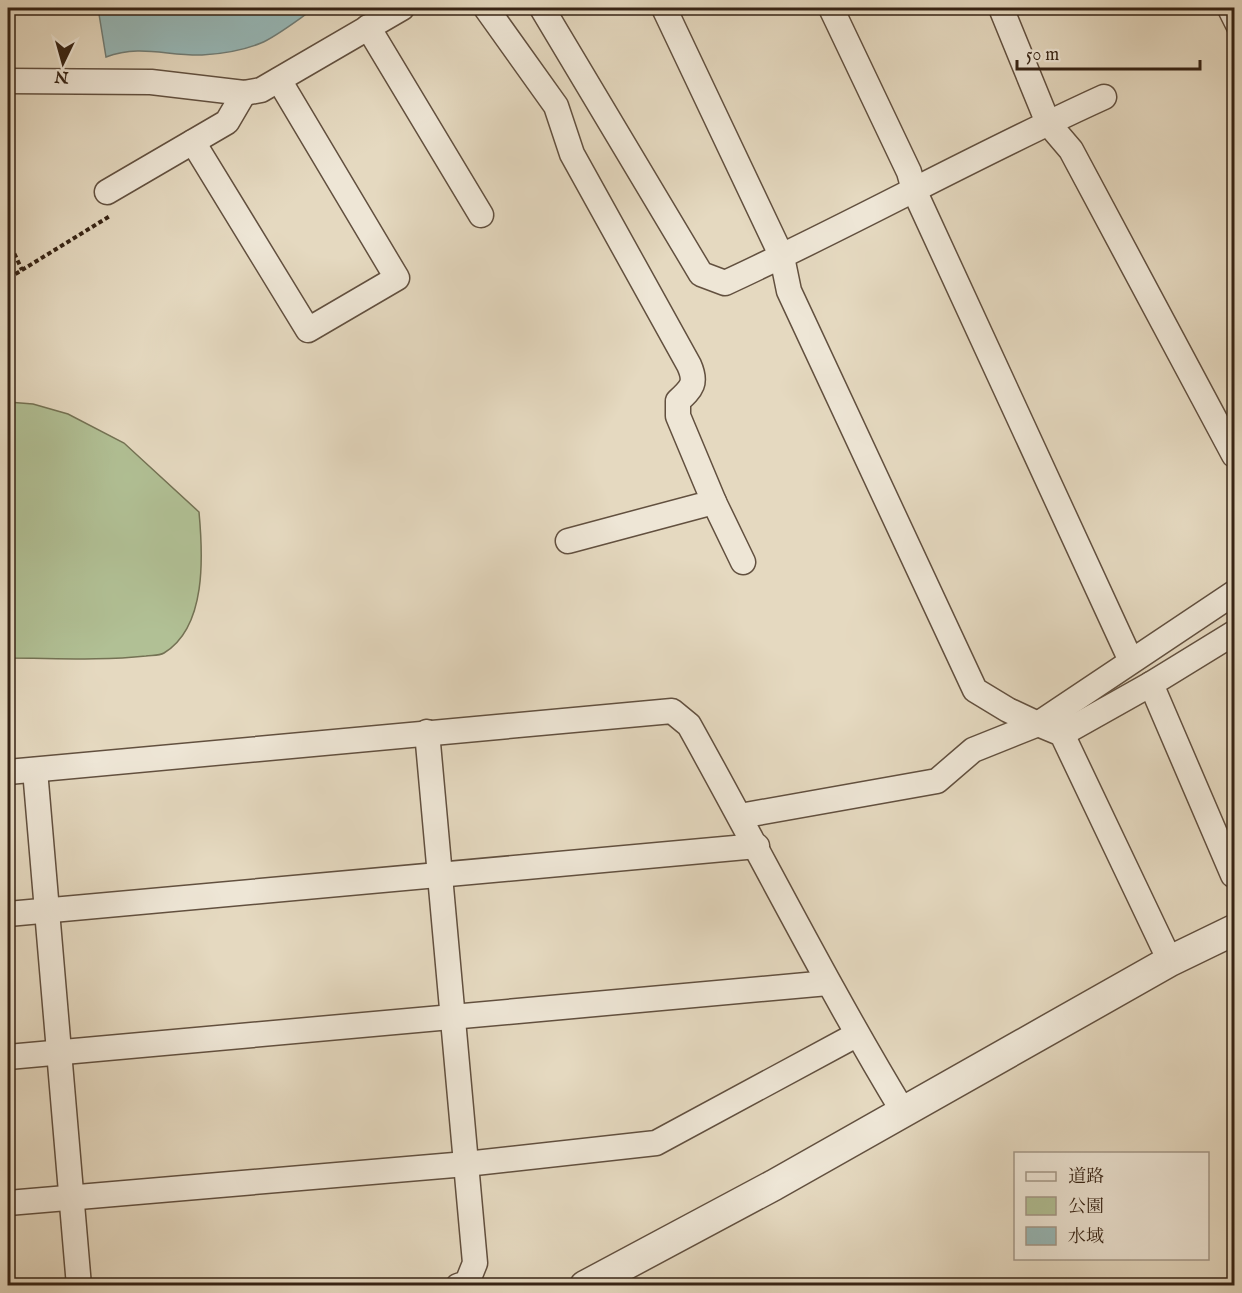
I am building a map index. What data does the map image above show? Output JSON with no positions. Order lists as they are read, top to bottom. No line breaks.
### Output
{"legend":["道路","公園","水域"],"scale_bar":"50 m","north":"bottom"}
